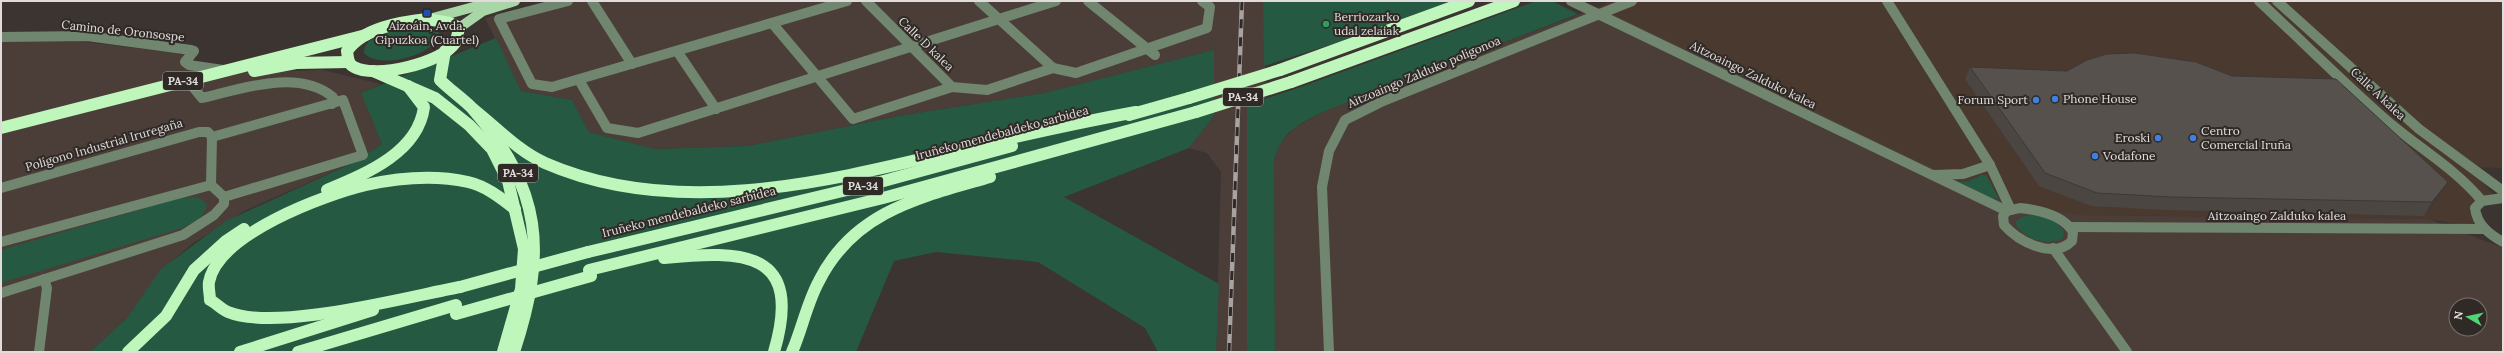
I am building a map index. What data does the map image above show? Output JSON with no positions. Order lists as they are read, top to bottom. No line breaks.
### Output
{"streets":{"highway":["PA-34","Iruñeko mendebaldeko sarbidea"],"street":["Camino de Oronsospe","Calle D kalea","Aitzoaingo Zalduko poligonoa","Aitzoaingo Zalduko kalea","Calle A kalea","Polígono Industrial Iruregaña"]},"crossings":[["Camino de Oronsospe","PA-34"],["Aitzoaingo Zalduko poligonoa","Aitzoaingo Zalduko kalea"]],"places":{"transit":["Aizoáin, Avda. Gipuzkoa (Cuartel)"],"other":["Berriozarko udal zelaiak","Phone House","Forum Sport","Eroski","Centro Comercial Iruña","Vodafone"]},"north":"left"}
